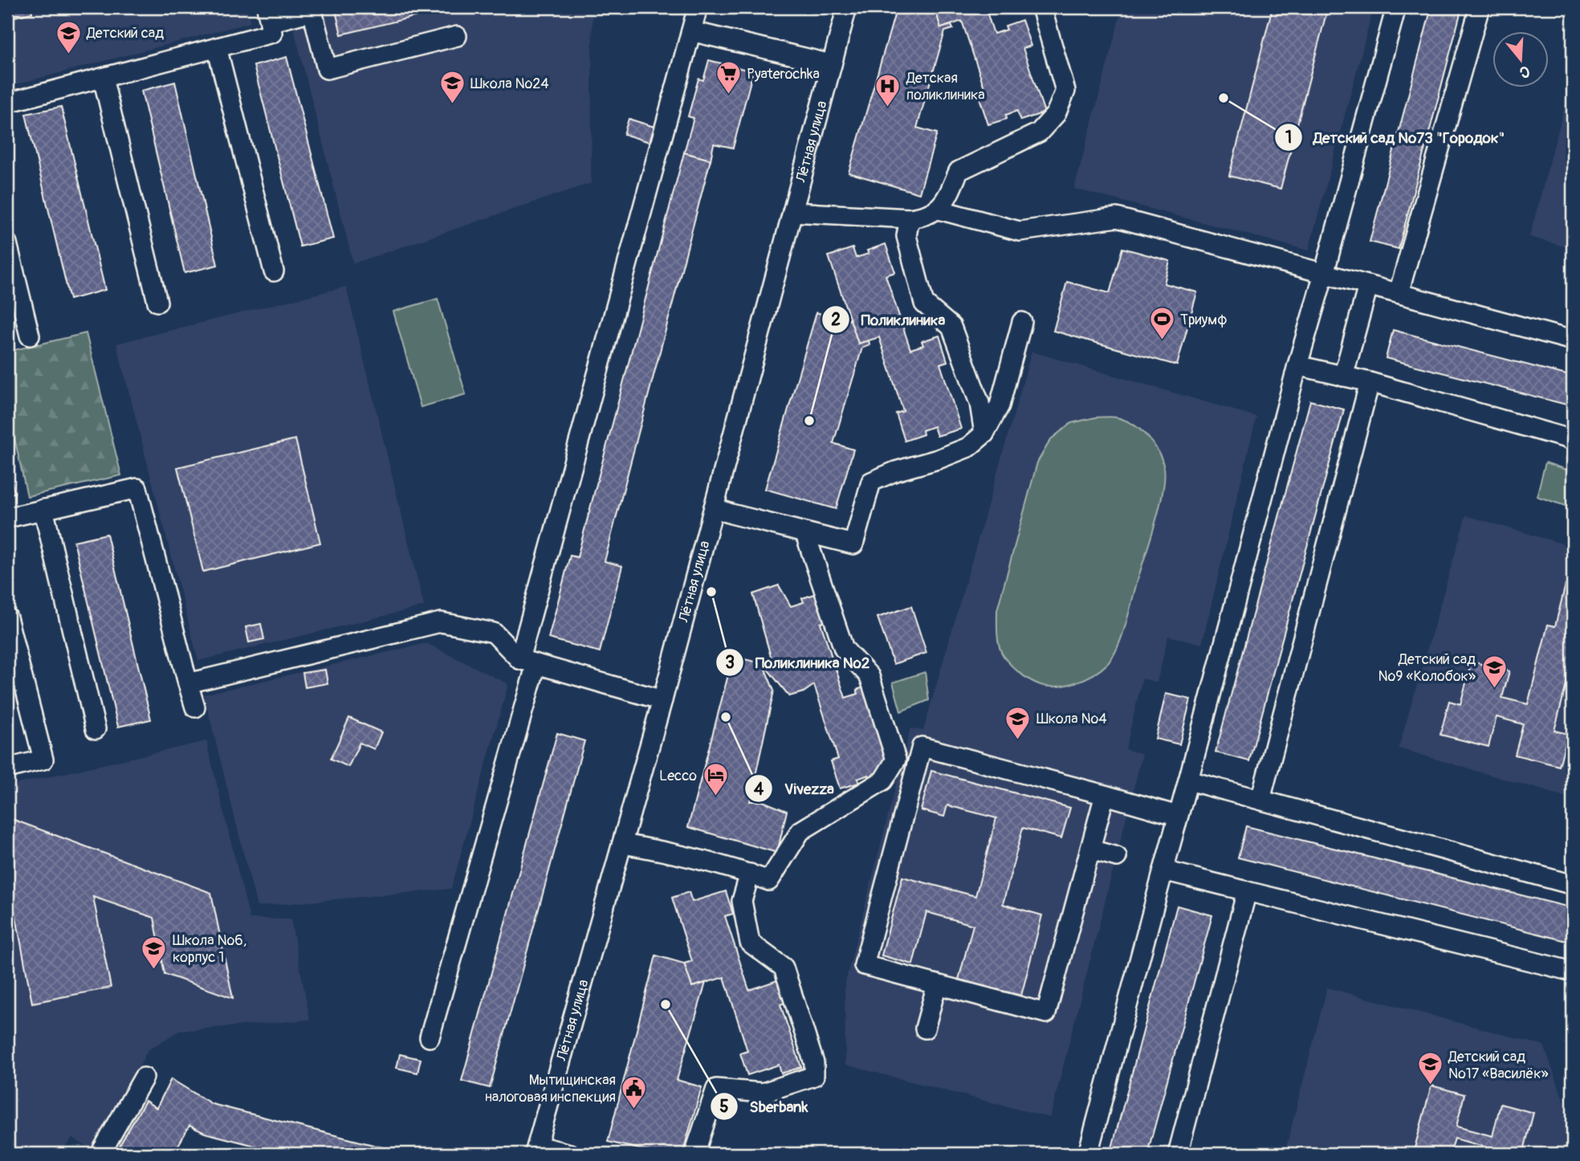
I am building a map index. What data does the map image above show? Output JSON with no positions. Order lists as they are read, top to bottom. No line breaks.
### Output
{"streets":{"street":["Лётная улица"]},"places":{"school or university":["Детский сад","Школа №24","Детский сад №9 «Колобок»","Школа №4","Школа №6, корпус 1","Детский сад №17 «Василёк»"],"supermarket":["Pyaterochka"],"other":["Детский сад №73 \"Городок\"","Поликлиника","Поликлиника №2","Vivezza","Sberbank"],"hospital":["Детская поликлиника"],"sports":["Триумф"],"hotel":["Lecco"],"public building":["Мытищинская налоговая инспекция"]},"north":"bottom"}
